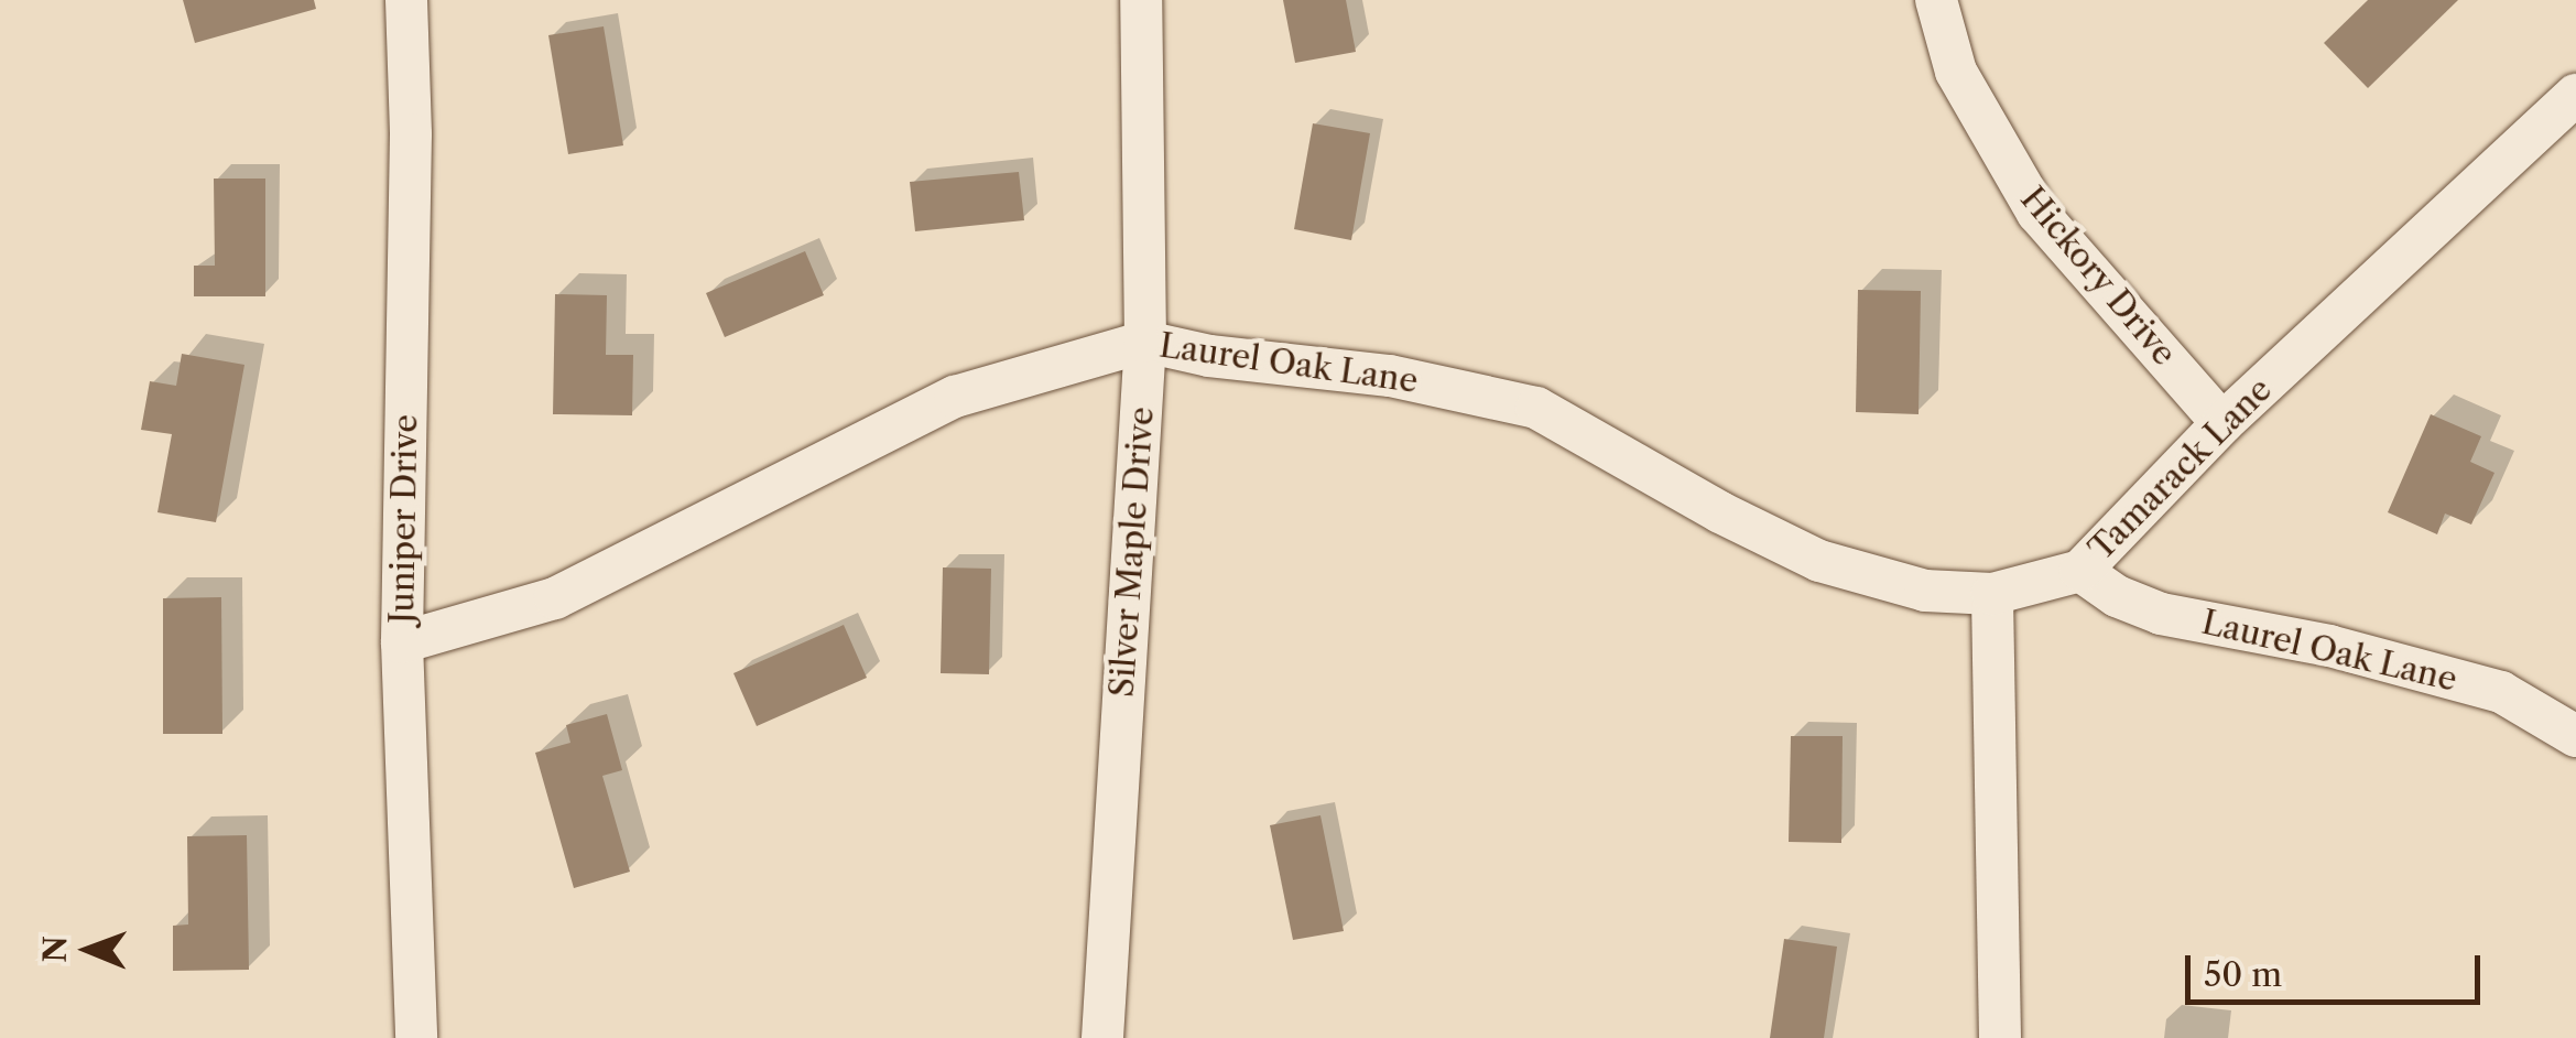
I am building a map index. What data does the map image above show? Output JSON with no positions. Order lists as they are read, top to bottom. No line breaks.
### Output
{"streets":{"street":["Hickory Drive","Laurel Oak Lane","Tamarack Lane","Juniper Drive","Silver Maple Drive"]},"crossings":[["Hickory Drive","Tamarack Lane"],["Laurel Oak Lane","Tamarack Lane"],["Laurel Oak Lane","Juniper Drive"],["Laurel Oak Lane","Silver Maple Drive"]],"scale_bar":"50 m","north":"left"}
